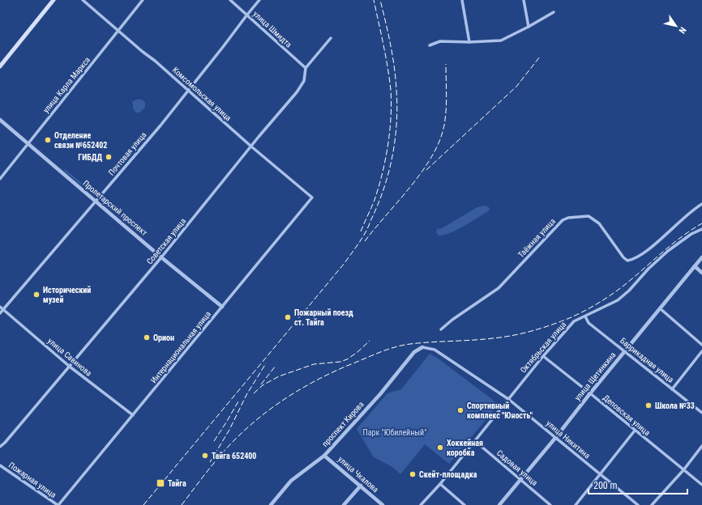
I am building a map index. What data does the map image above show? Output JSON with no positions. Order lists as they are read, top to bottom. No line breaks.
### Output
{"streets":{"street":["улица Шмидта","улица Карла Маркса","Комсомольская улица","Почтовая улица","Пролетарский проспект","Таёжная улица","Советская улица","Интернациональная улица","Октябрьская улица","улица Савинова","Баррикадная улица","улица Щетинкина","Деповская улица","проспект Кирова","улица Никитина","Садовая улица","улица Чкалова","Пожарная улица"]},"crossings":[["улица Шмидта","Почтовая улица"],["улица Шмидта","Советская улица"],["улица Карла Маркса","Комсомольская улица"],["улица Карла Маркса","Пролетарский проспект"],["Комсомольская улица","Почтовая улица"],["Комсомольская улица","Советская улица"],["Комсомольская улица","Интернациональная улица"],["Почтовая улица","Пролетарский проспект"],["Почтовая улица","улица Савинова"],["Пролетарский проспект","Советская улица"],["Пролетарский проспект","Интернациональная улица"],["Советская улица","улица Савинова"],["Интернациональная улица","улица Савинова"],["Интернациональная улица","Пожарная улица"],["Октябрьская улица","Баррикадная улица"],["Октябрьская улица","Деповская улица"],["Октябрьская улица","улица Никитина"],["Октябрьская улица","Садовая улица"],["Баррикадная улица","улица Щетинкина"],["улица Щетинкина","Деповская улица"],["улица Щетинкина","улица Никитина"],["улица Щетинкина","Садовая улица"],["проспект Кирова","улица Никитина"],["проспект Кирова","улица Чкалова"]],"parks":["Парк \"Юбилейный\""],"places":{"other":["Отделение связи №652402","ГИБДД","Исторический музей","Пожарный поезд ст. Тайга","Орион","Школа №33","Спортивный комплекс \"Юность\"","Хоккейная коробка","Тайга 652400","Скейт-площадка"],"transit":["Тайга"]},"scale_bar":"200 m","north":"bottom right"}
